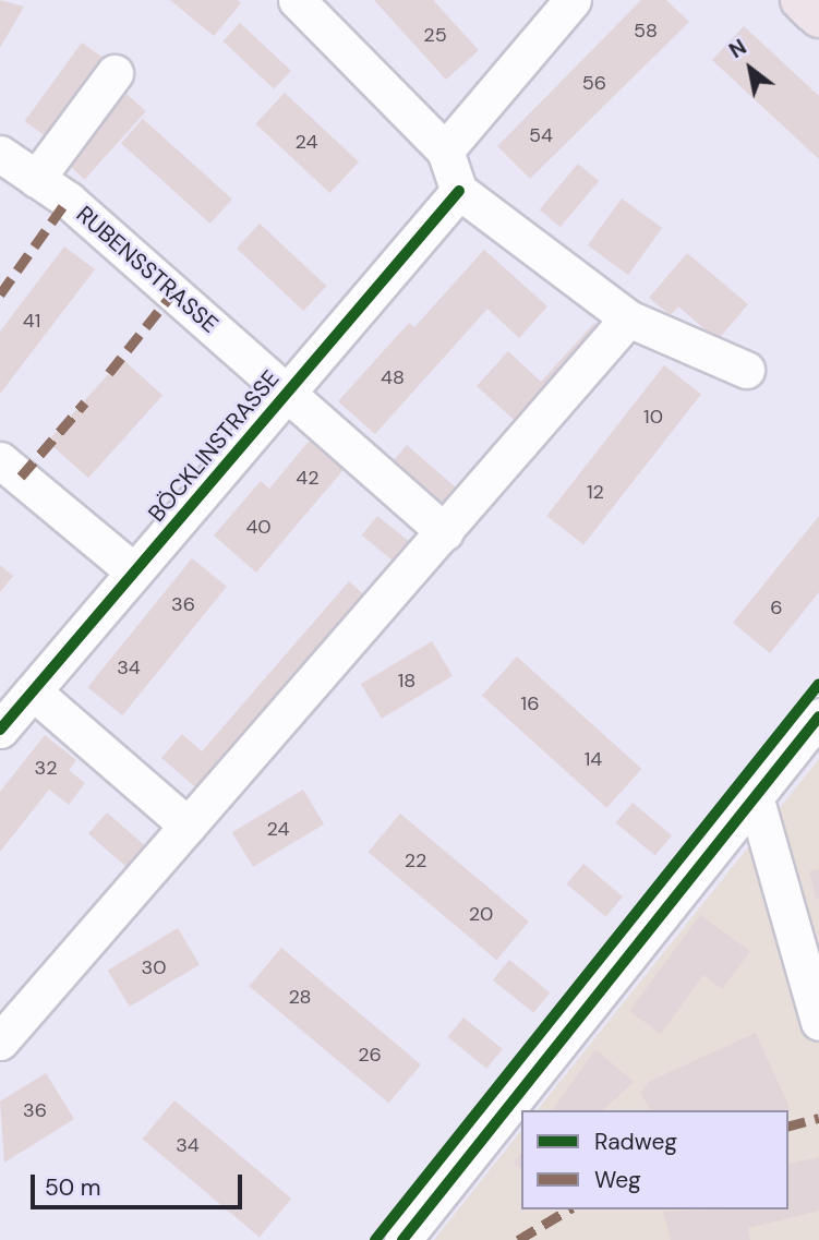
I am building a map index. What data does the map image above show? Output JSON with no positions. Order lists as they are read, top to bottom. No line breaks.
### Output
{"streets":{"street":["RUBENSSTRASSE","BÖCKLINSTRASSE"]},"crossings":[["RUBENSSTRASSE","BÖCKLINSTRASSE"]],"house_numbers":["58","25","56","54","24","41","48","10","42","12","40","36","6","34","18","16","14","32","24","22","20","30","28","26","36","34"],"legend":["Radweg","Weg"],"scale_bar":"50 m","north":"top left"}
